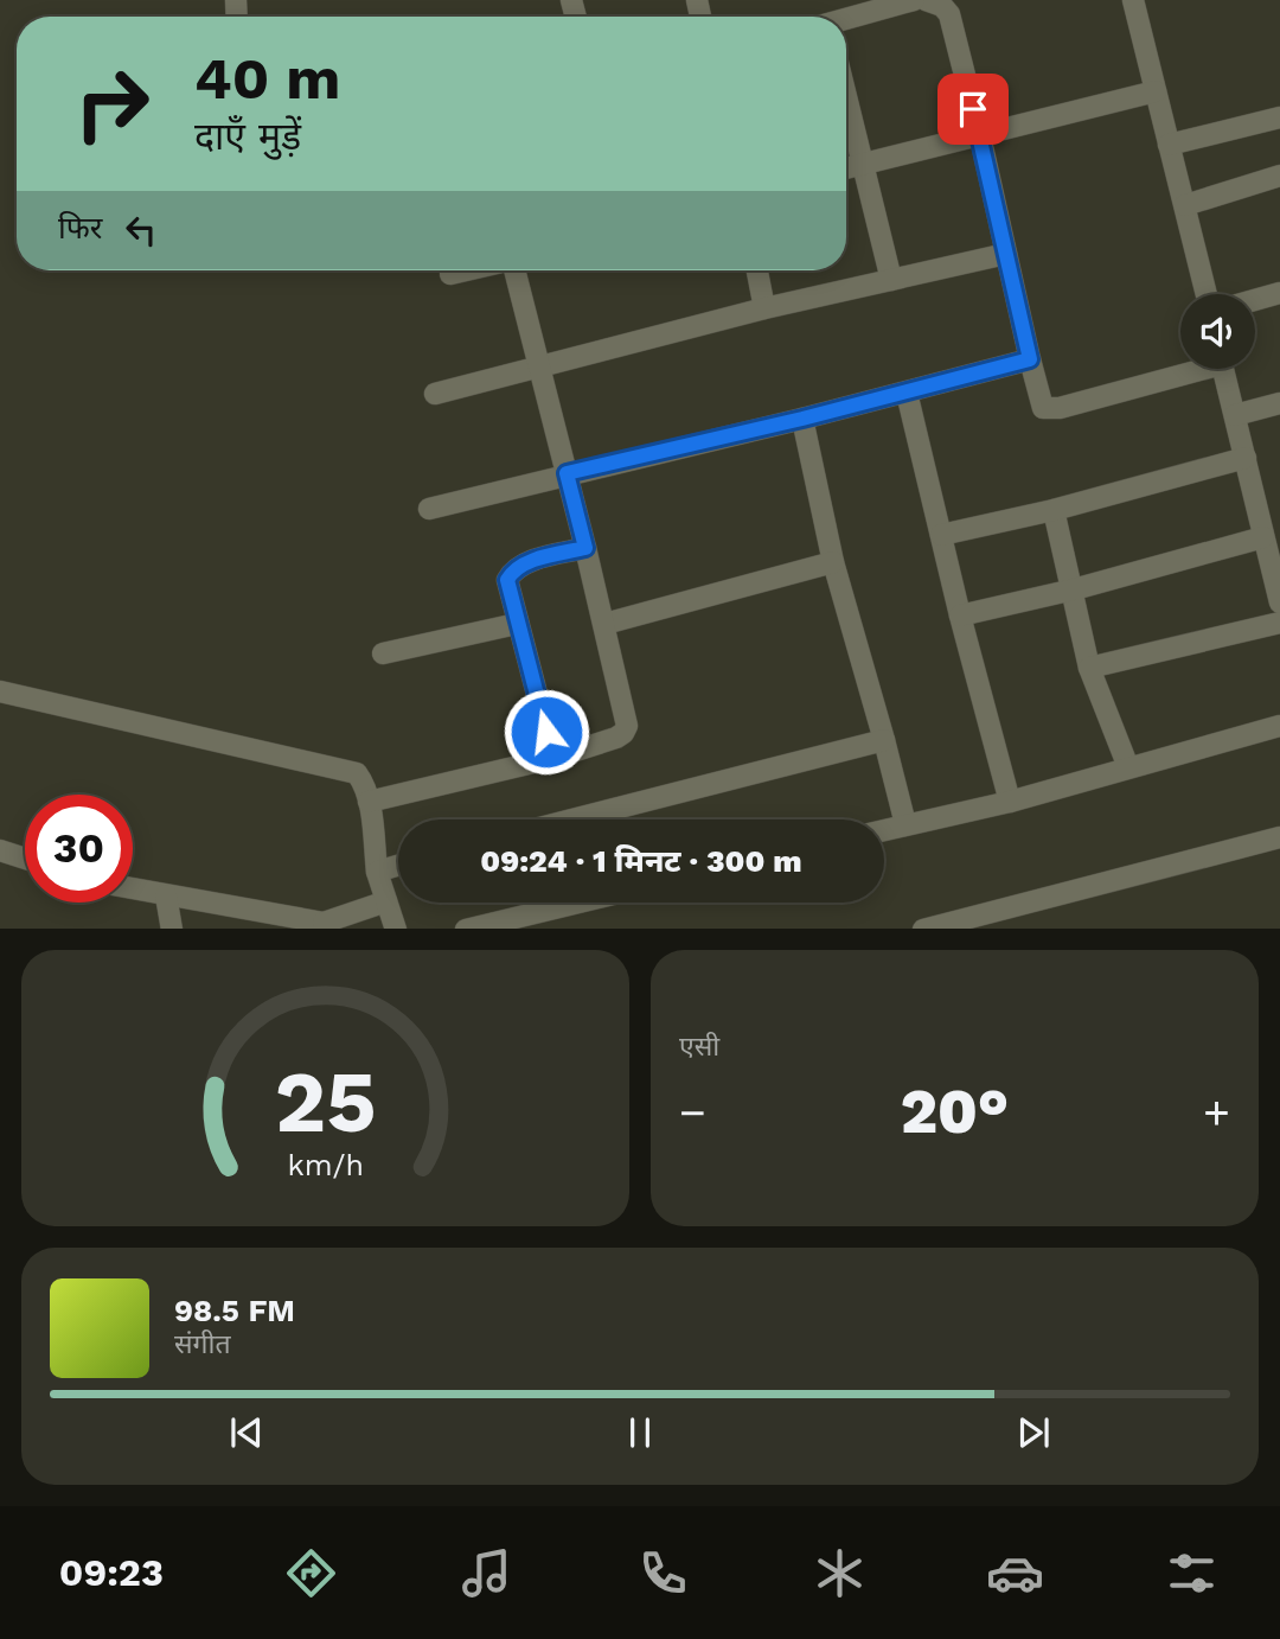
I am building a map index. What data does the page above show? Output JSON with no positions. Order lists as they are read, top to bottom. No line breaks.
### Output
{"page":{"turn":["40 m","दाएँ मुड़ें"],"then":"फिर","limit":"30","trip":"09:24 · 1 मिनट · 300 m","tile":"एसी","heat":["−","20°","+"],"song":["98.5 FM","संगीत"],"tabs":"09:23","gauge":["25","km/h"]}}
